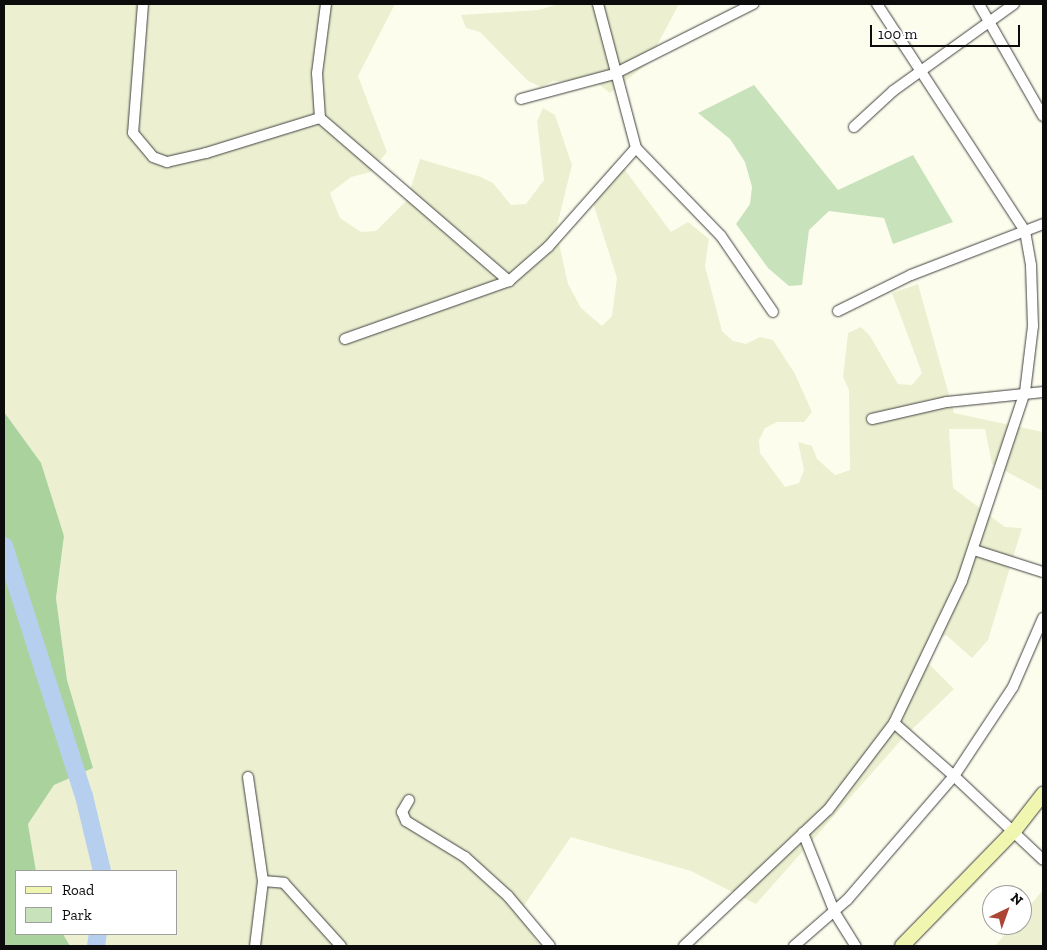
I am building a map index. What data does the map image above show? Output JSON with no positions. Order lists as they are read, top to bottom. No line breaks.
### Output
{"legend":["Road","Park"],"scale_bar":"100 m","north":"top right"}
